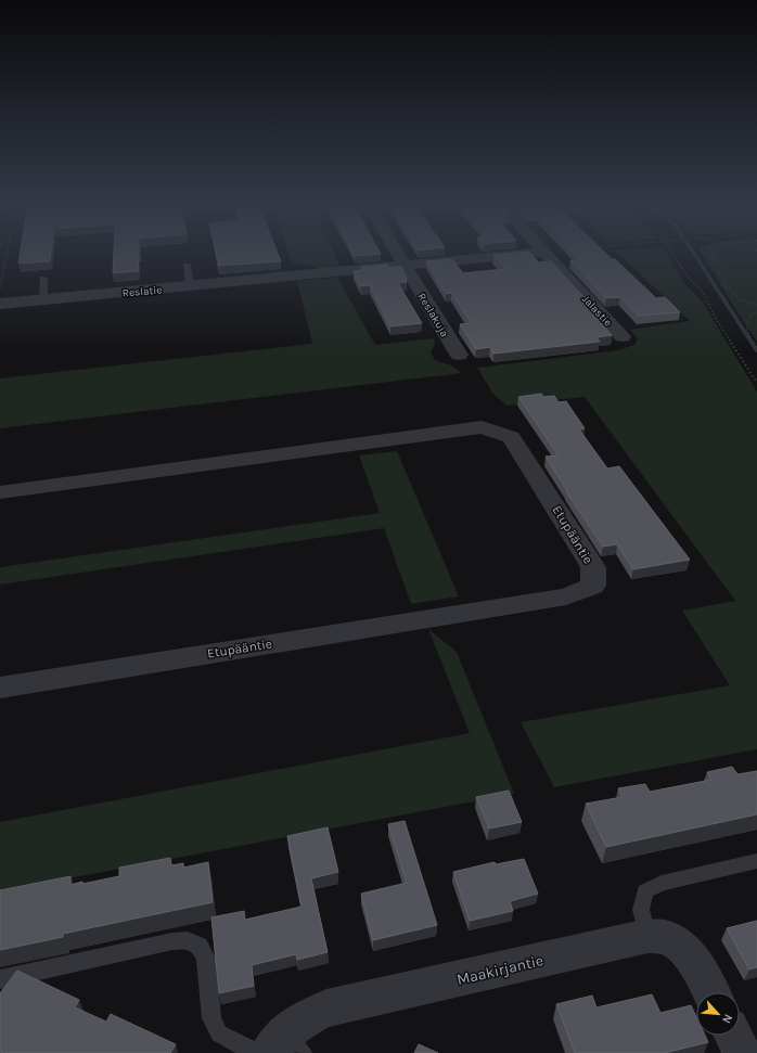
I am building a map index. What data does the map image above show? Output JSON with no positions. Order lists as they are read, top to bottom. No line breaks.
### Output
{"streets":{"street":["Reslatie","Jalastie","Reslakuja","Etupääntie","Maakirjantie"]},"crossings":[["Reslatie","Reslakuja"]],"north":"bottom right"}
